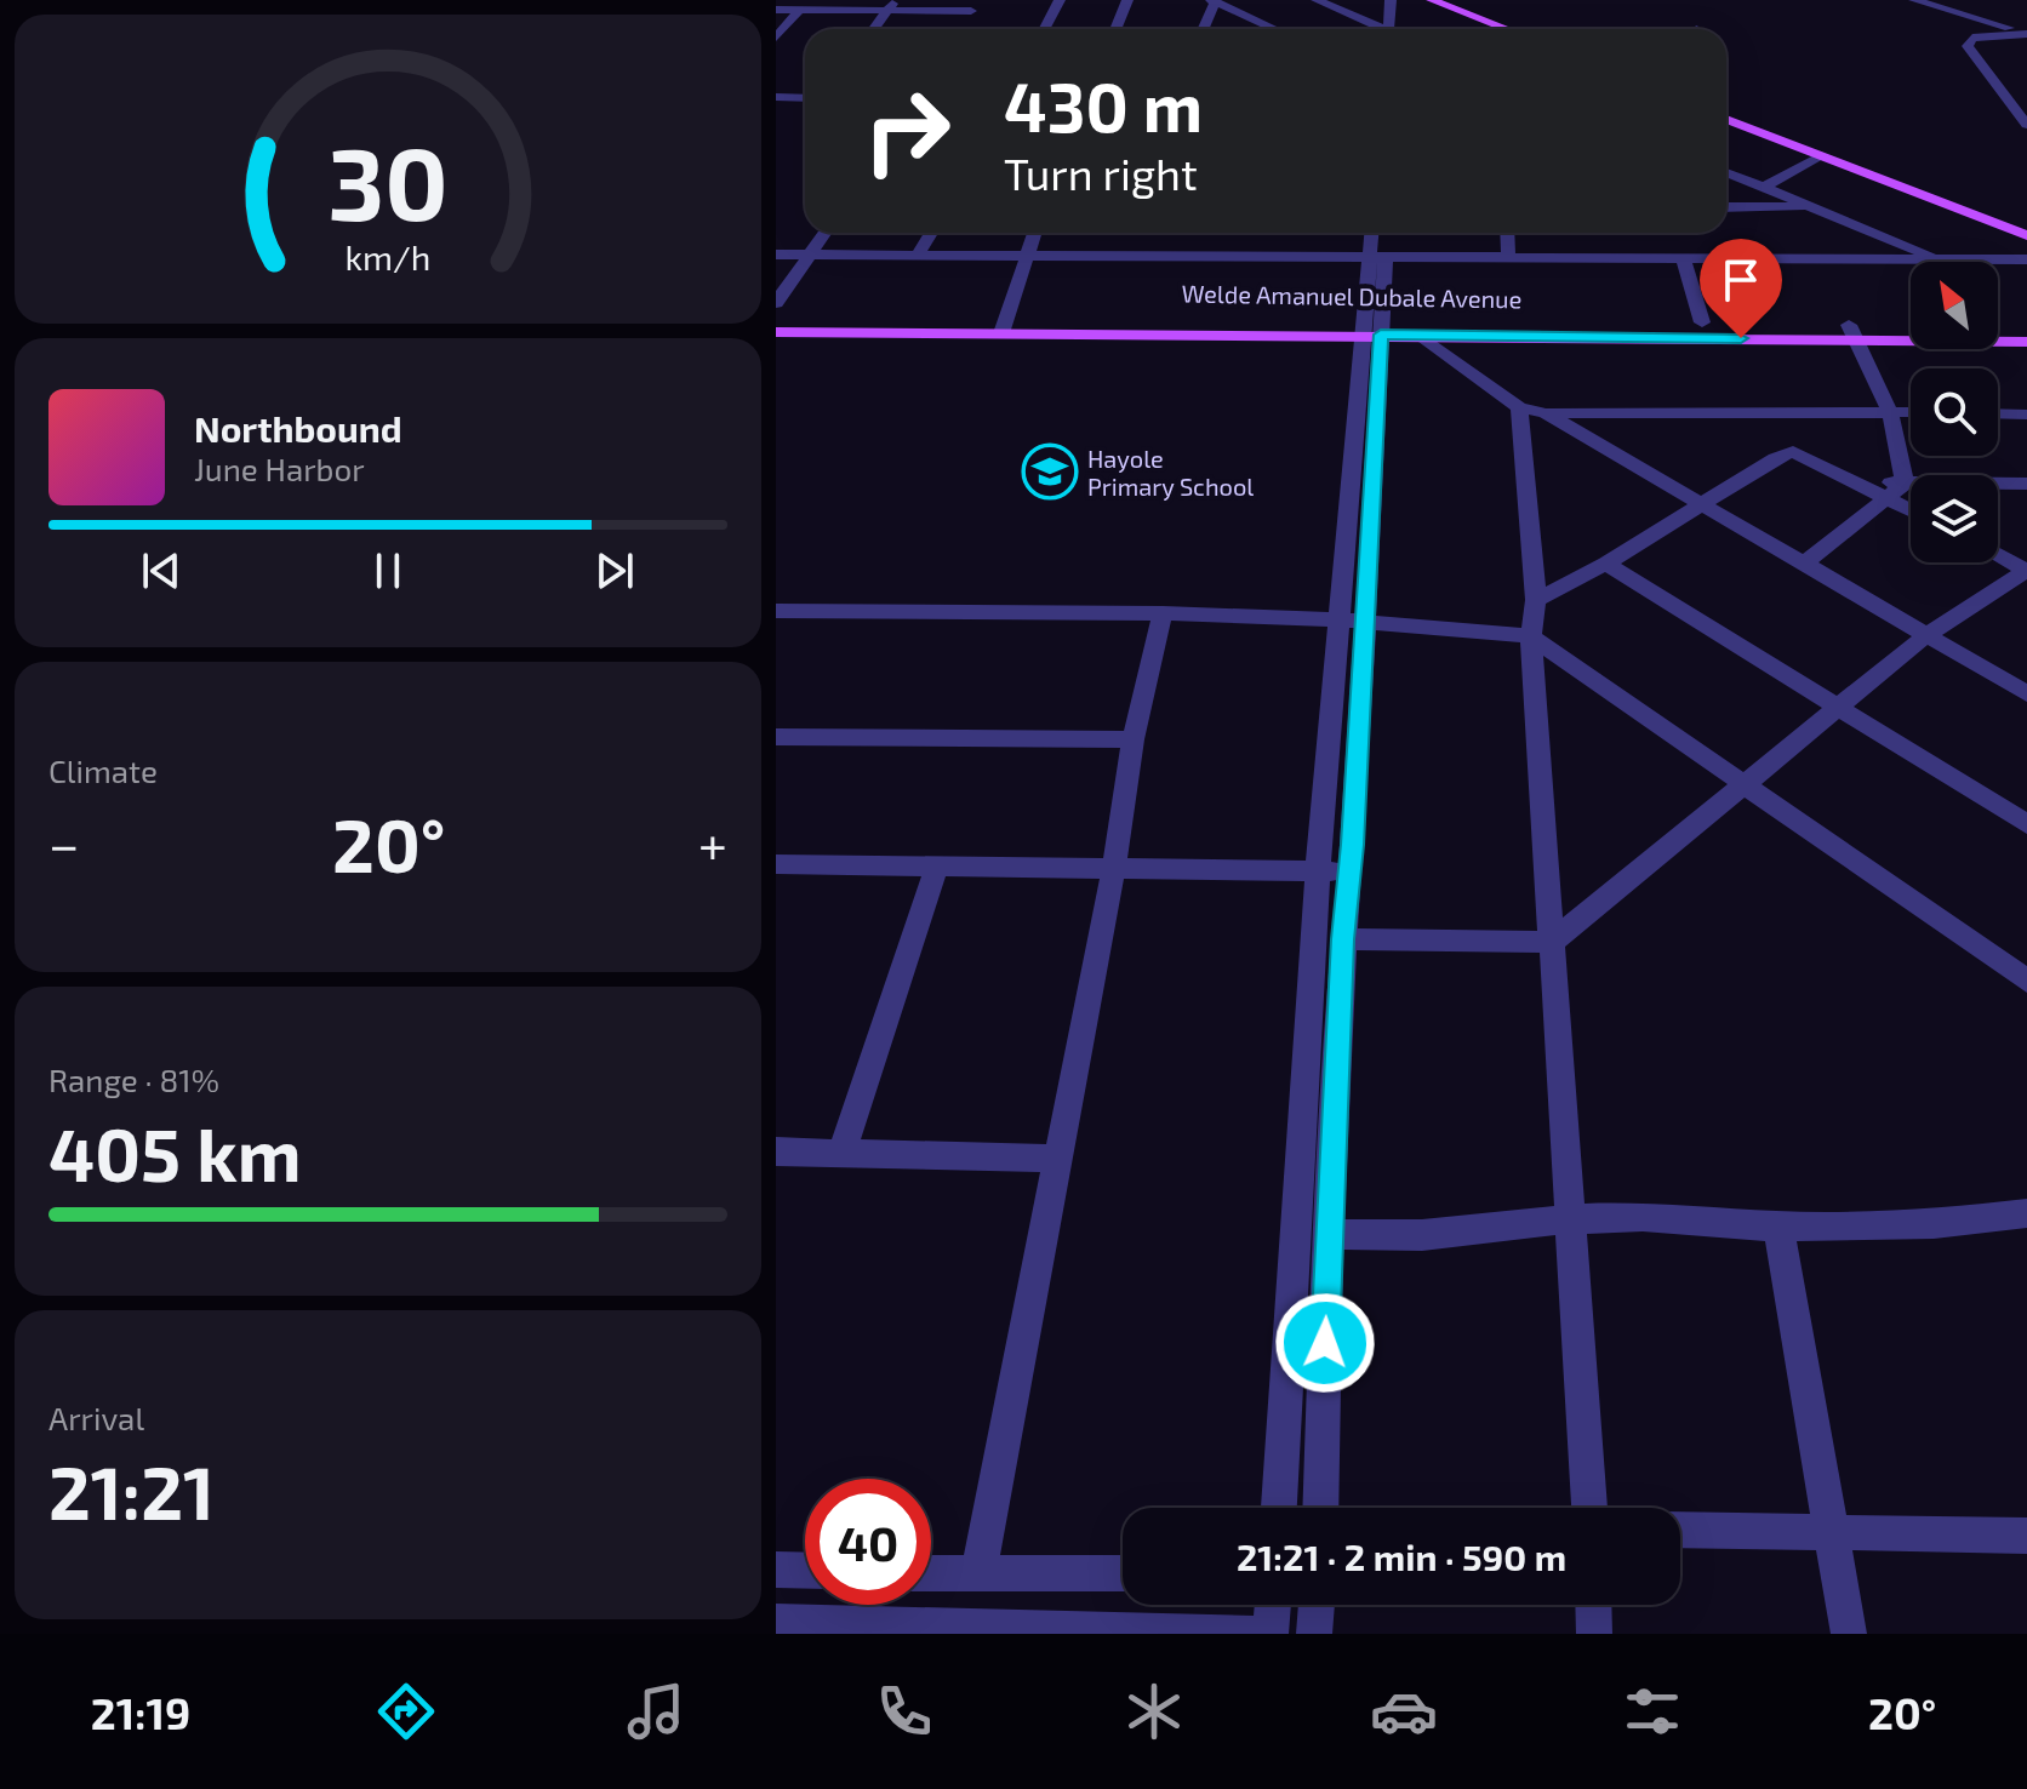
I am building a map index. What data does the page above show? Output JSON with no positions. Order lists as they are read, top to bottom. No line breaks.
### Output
{"streets":{"main road":["Welde Amanuel Dubale Avenue"]},"places":{"school or university":["Hayole Primary School"]},"north":"top left","page":{"turn":["430 m","Turn right"],"song":["Northbound","June Harbor"],"tile":["Climate",["Range · 81%","405 km"],["Arrival","21:21"]],"heat":["−","20°","+"],"limit":"40","trip":"21:21 · 2 min · 590 m","tabs":["21:19","20°"],"gauge":["30","km/h"]}}
